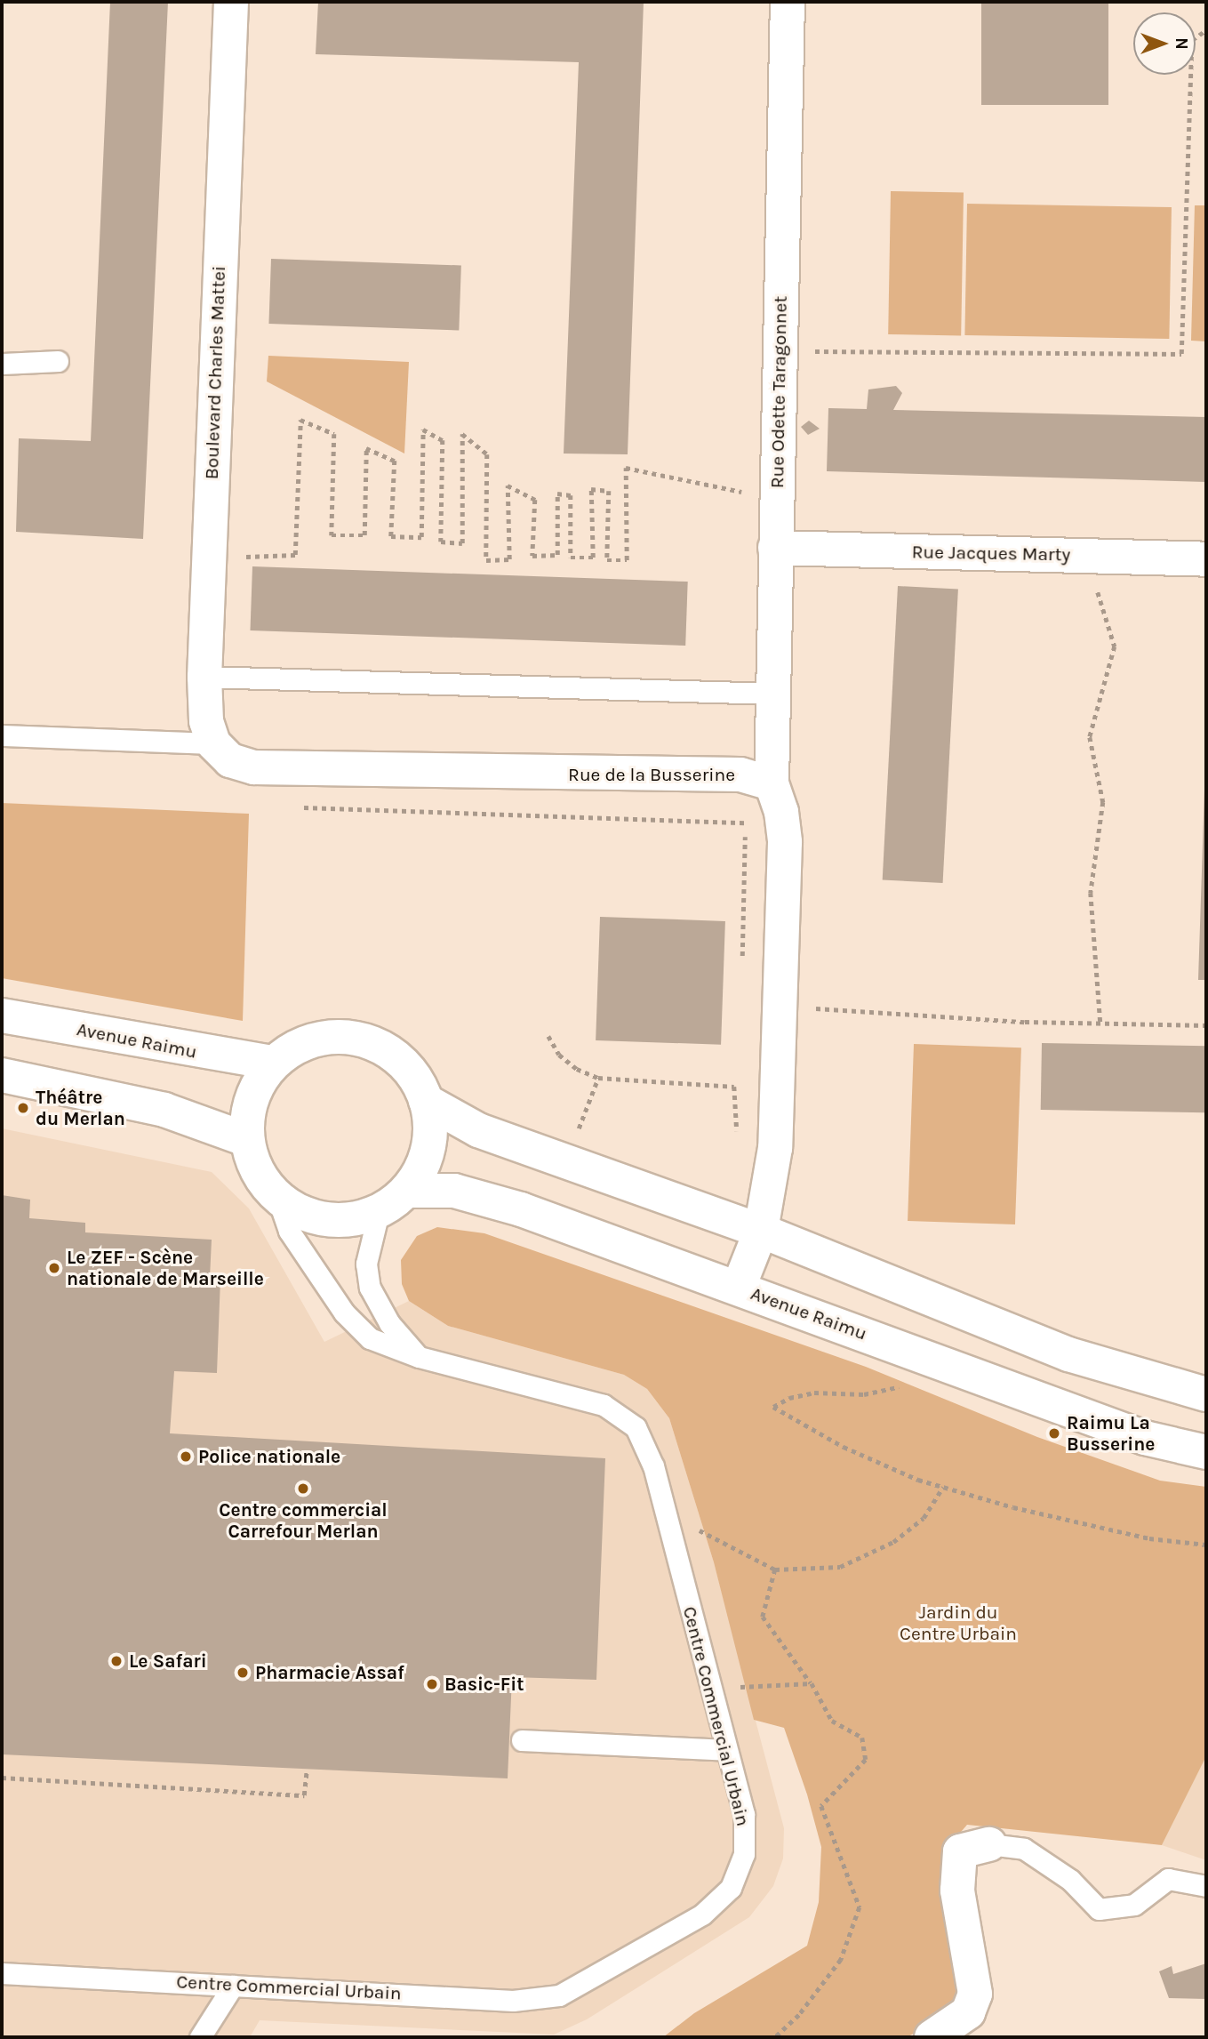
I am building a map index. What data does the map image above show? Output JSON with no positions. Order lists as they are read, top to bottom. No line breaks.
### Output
{"streets":{"street":["Boulevard Charles Mattei","Rue Odette Taragonnet","Rue Jacques Marty","Rue de la Busserine","Avenue Raimu"],"lane":["Centre Commercial Urbain"]},"crossings":[["Boulevard Charles Mattei","Rue de la Busserine"],["Rue Odette Taragonnet","Rue Jacques Marty"],["Rue Odette Taragonnet","Rue de la Busserine"],["Avenue Raimu","Centre Commercial Urbain"]],"parks":["Jardin du Centre Urbain"],"places":["Théâtre du Merlan","Le ZEF - Scène nationale de Marseille","Raimu La Busserine","Police nationale","Centre commercial Carrefour Merlan","Le Safari","Pharmacie Assaf","Basic-Fit"],"north":"right"}
